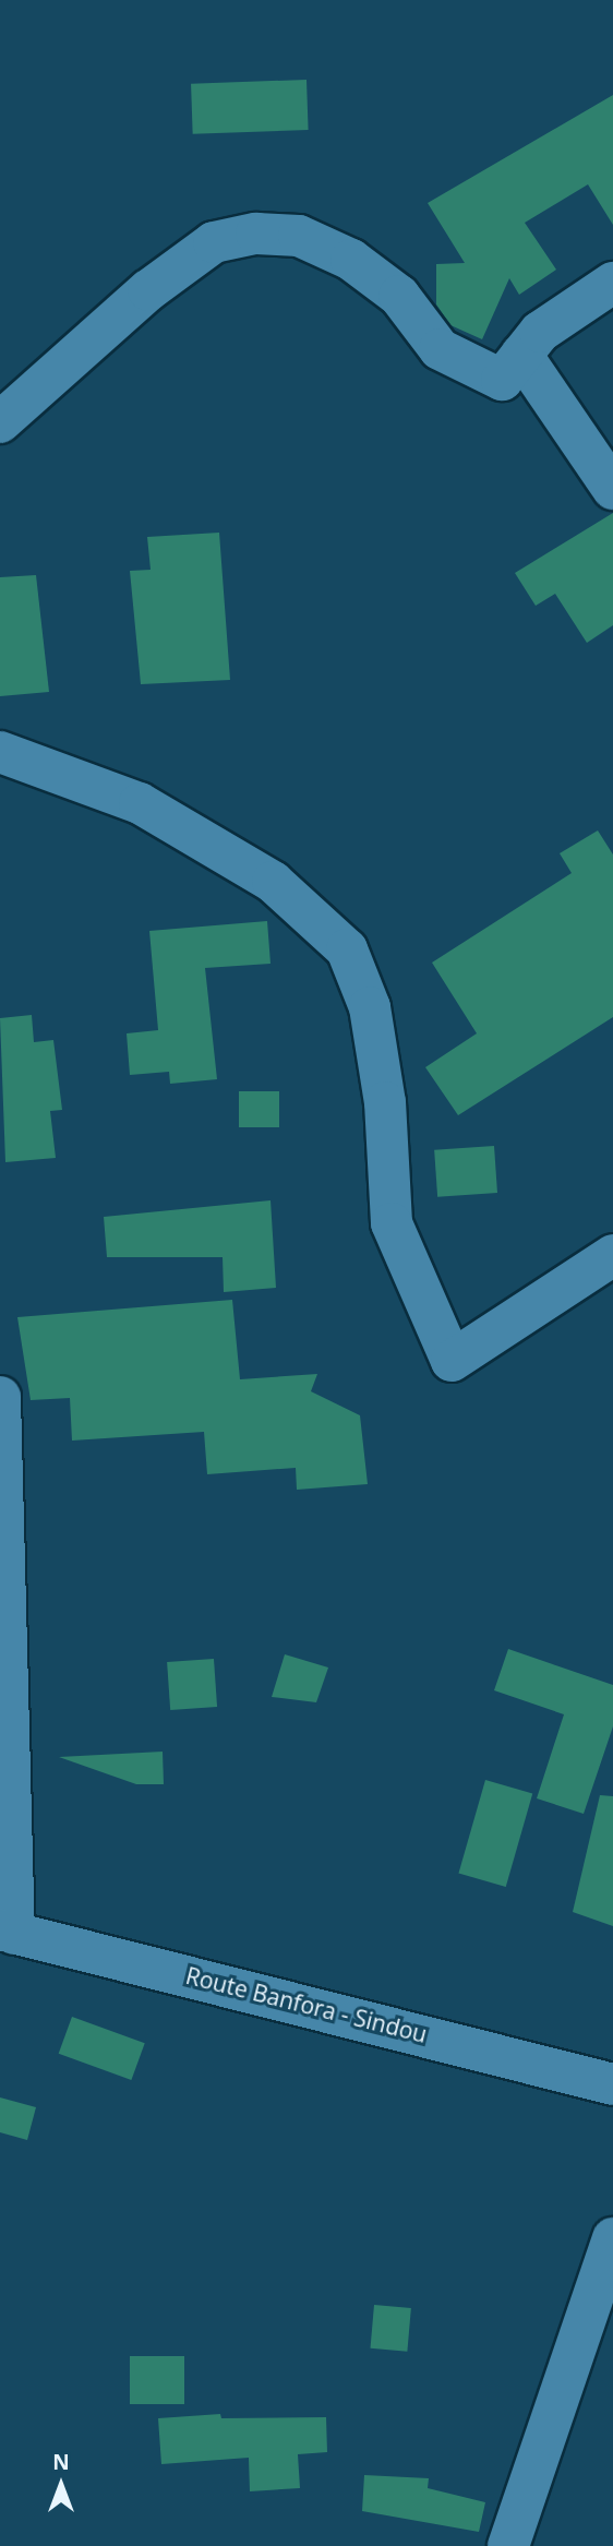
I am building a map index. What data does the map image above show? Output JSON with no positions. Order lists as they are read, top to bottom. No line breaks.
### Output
{"streets":{"street":["Route Banfora - Sindou"]},"north":"top"}
